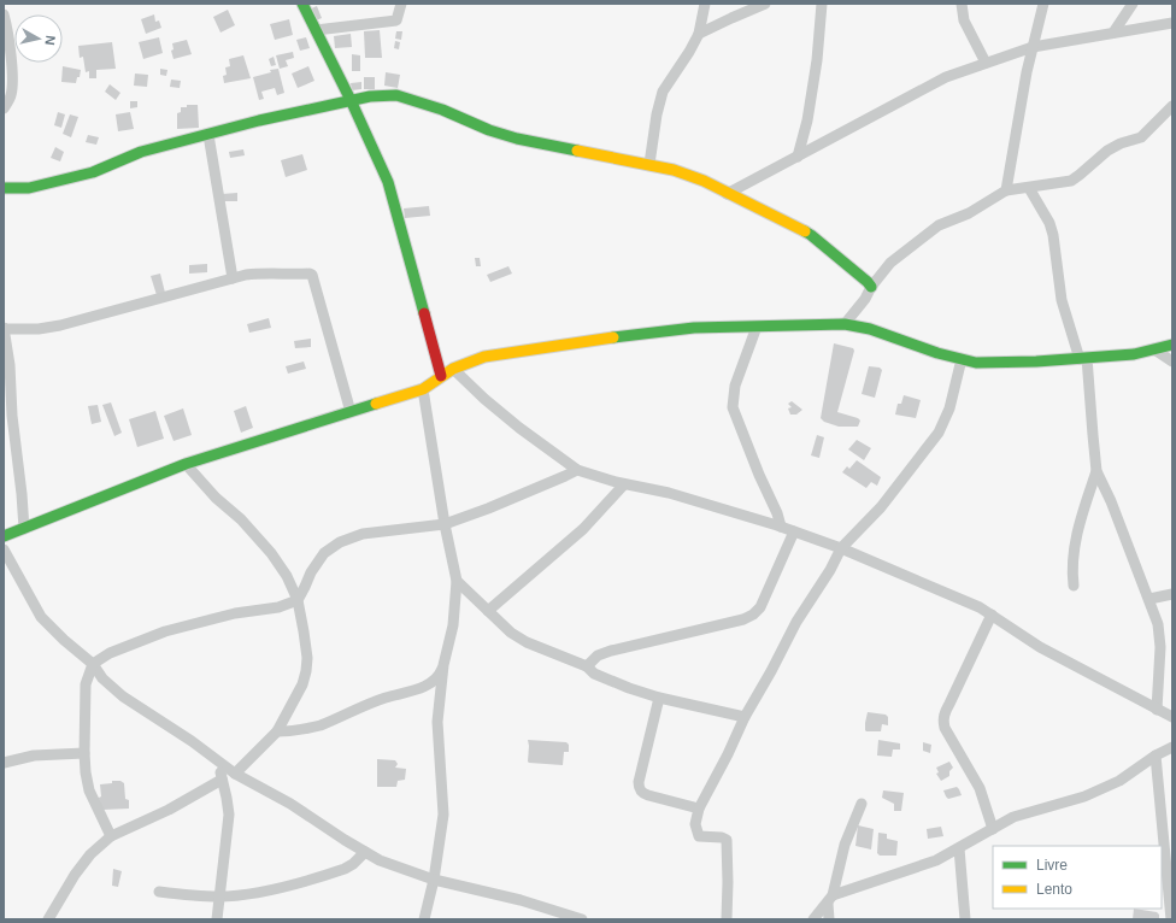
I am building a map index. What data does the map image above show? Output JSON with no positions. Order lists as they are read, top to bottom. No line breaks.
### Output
{"legend":["Livre","Lento"],"north":"right"}
